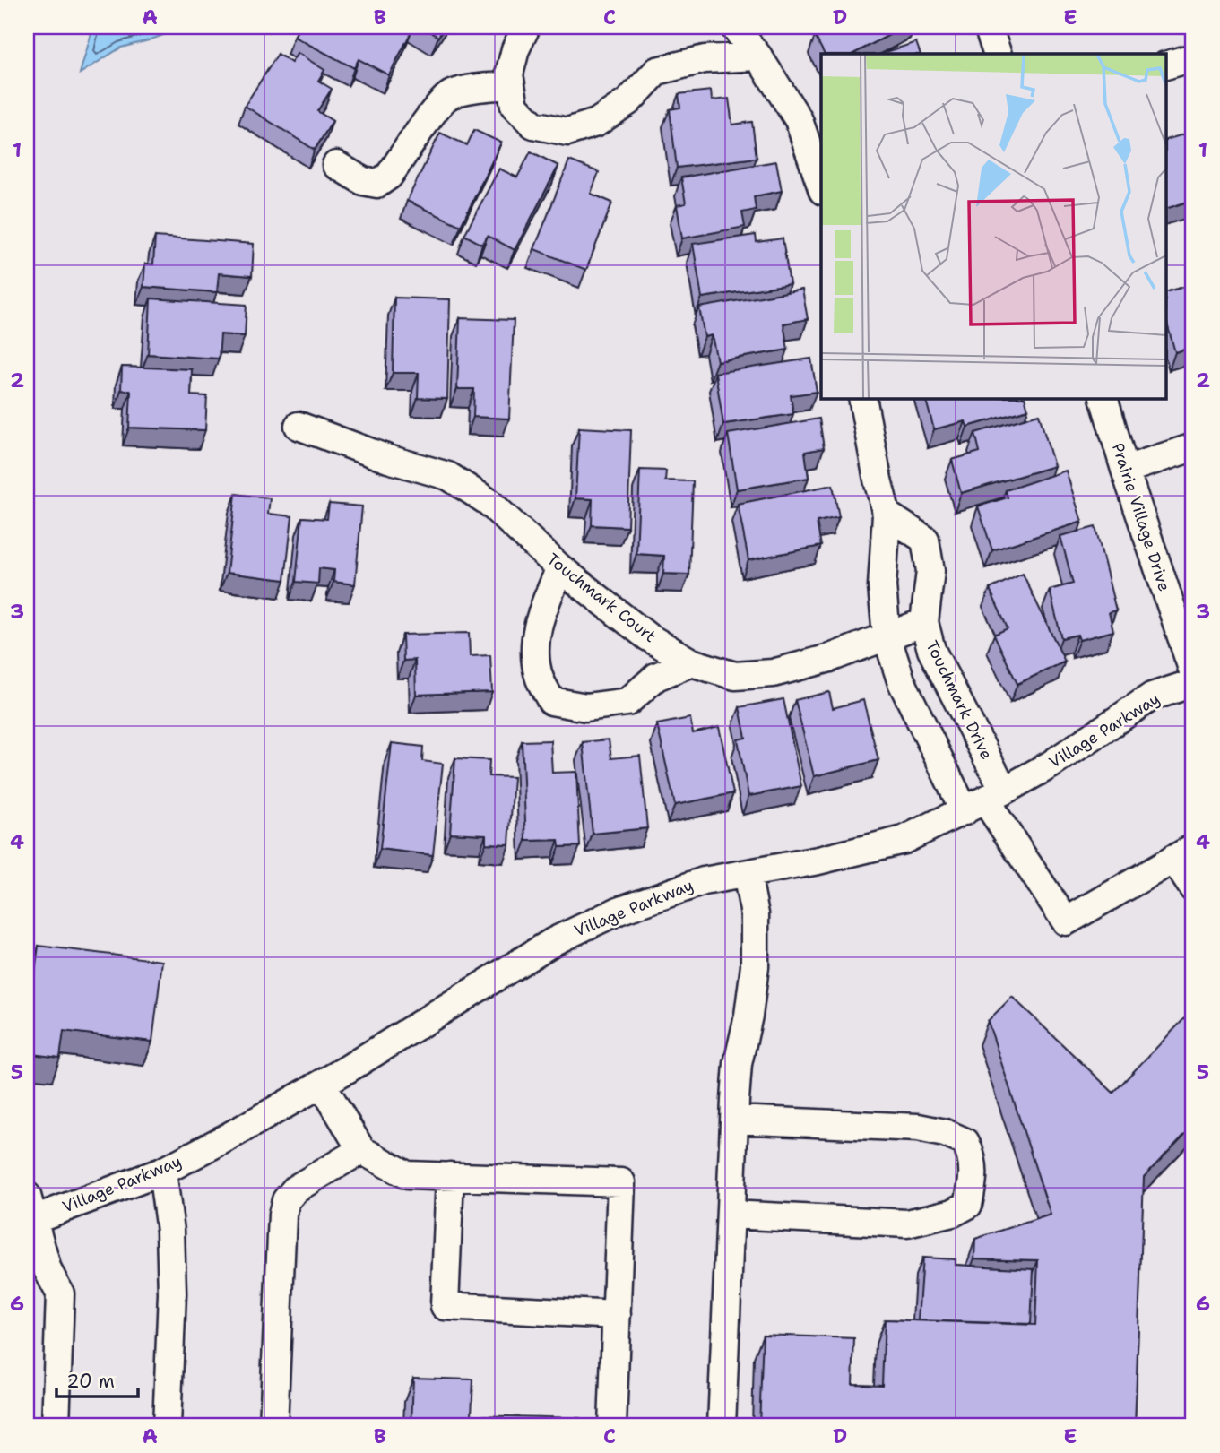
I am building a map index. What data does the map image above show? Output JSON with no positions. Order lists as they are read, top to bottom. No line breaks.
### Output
{"streets":{"street":["Prairie Village Drive","Touchmark Court","Touchmark Drive","Village Parkway"]},"crossings":[["Touchmark Court","Touchmark Drive"],["Touchmark Drive","Village Parkway"]],"scale_bar":"20 m","grid":{"columns":["A","B","C","D","E"],"rows":["1","2","3","4","5","6"]}}
